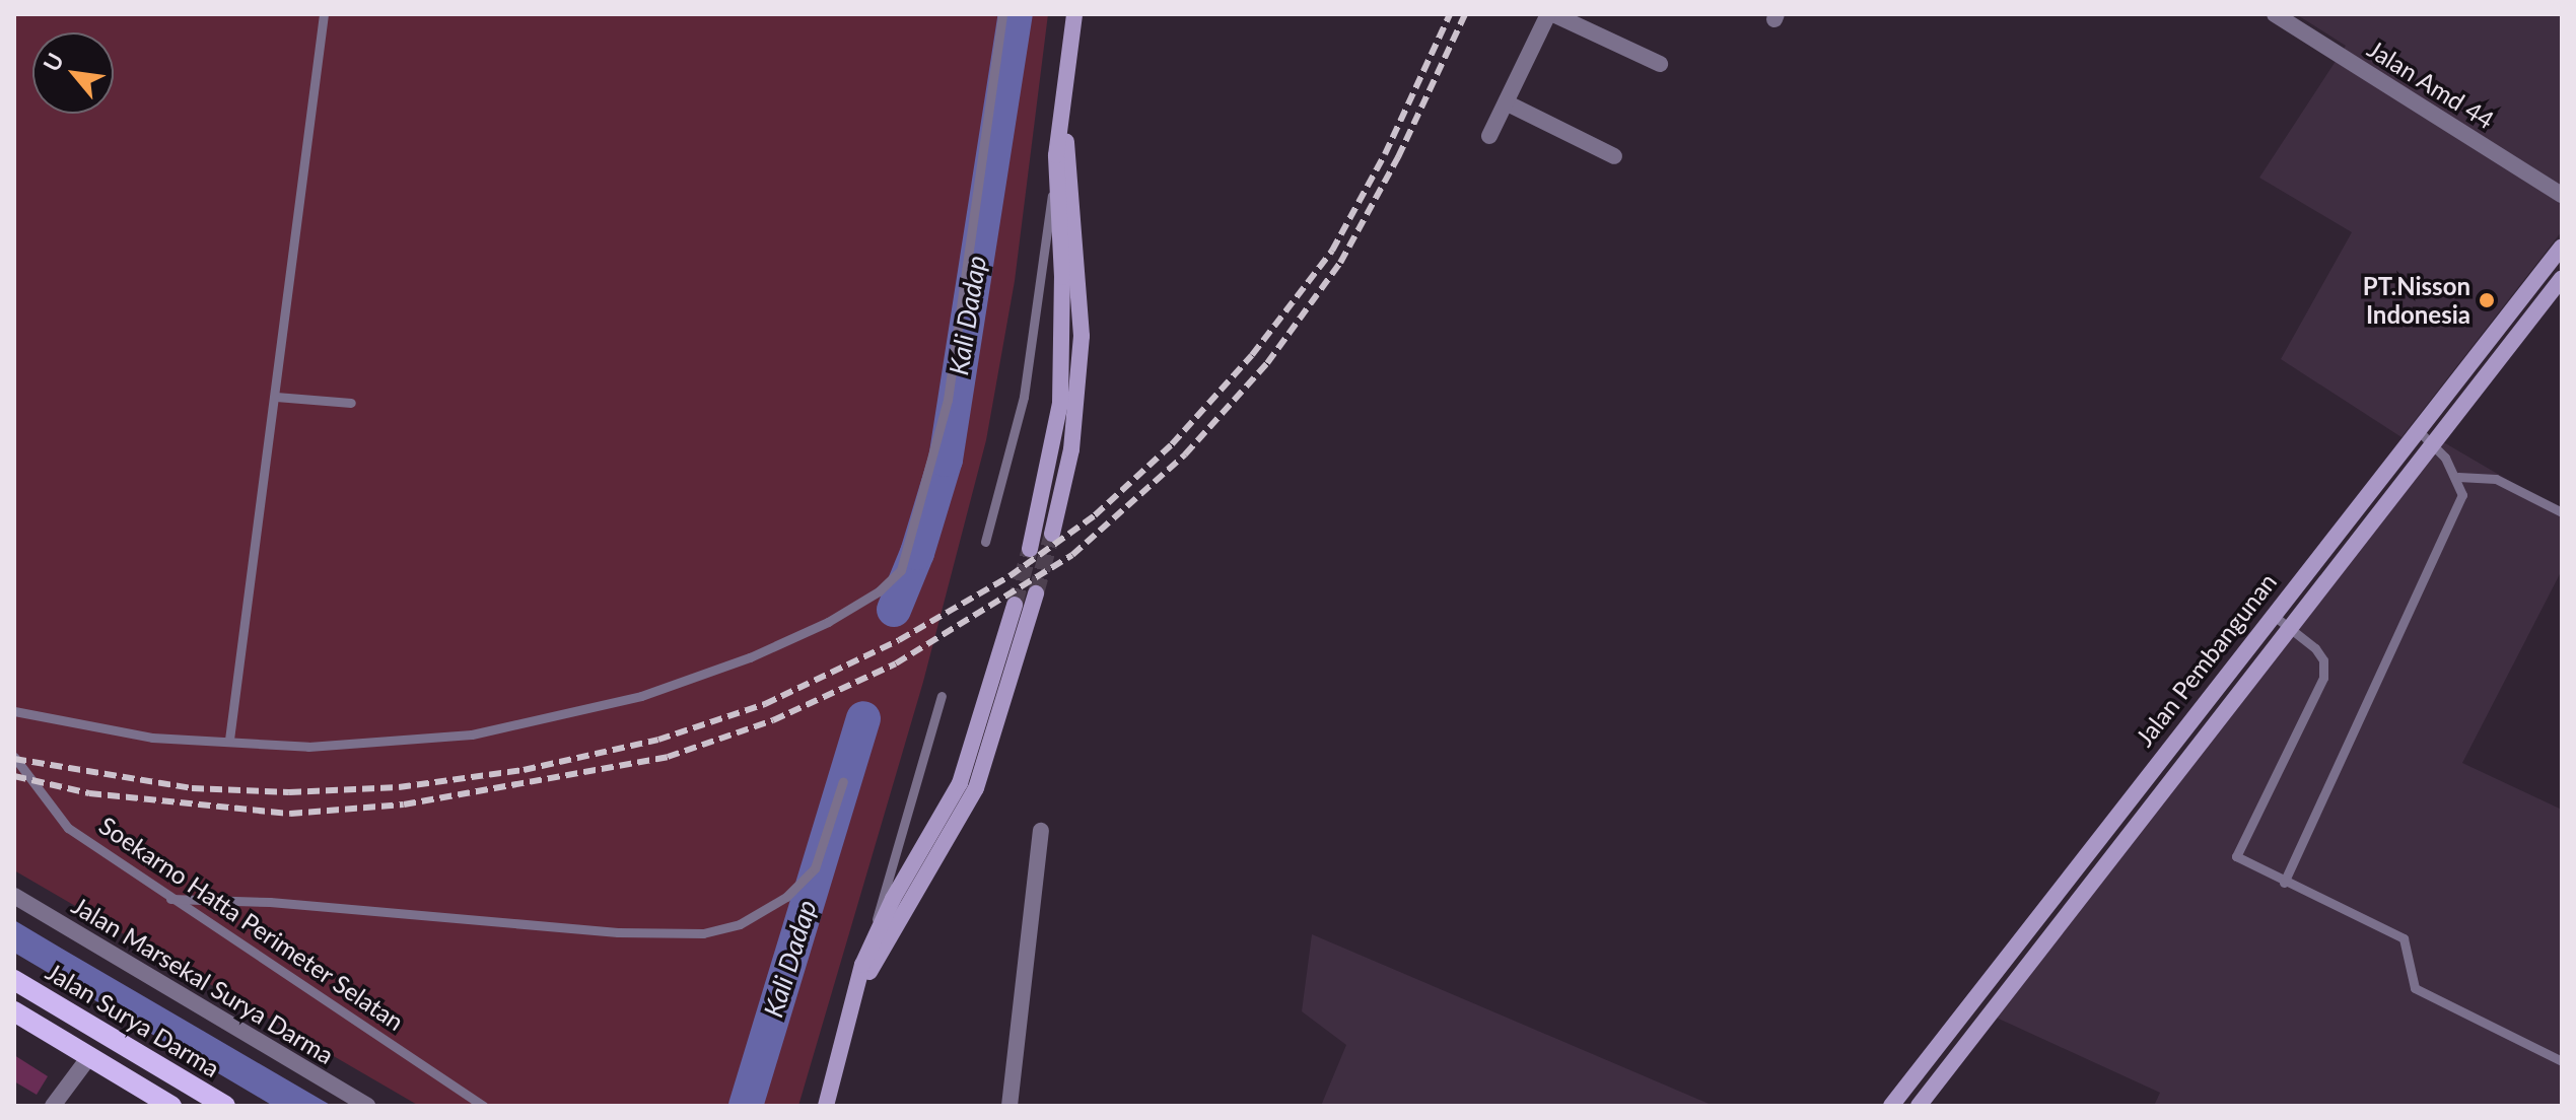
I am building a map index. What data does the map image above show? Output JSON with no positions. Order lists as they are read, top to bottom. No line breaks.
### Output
{"streets":{"main road":["Jalan Pembangunan","Jalan Surya Darma"],"street":["Jalan Amd 44","Jalan Marsekal Surya Darma"],"lane":["Soekarno Hatta Perimeter Selatan"]},"water":["Kali Dadap"],"places":["PT.Nisson Indonesia"],"north":"top left"}
